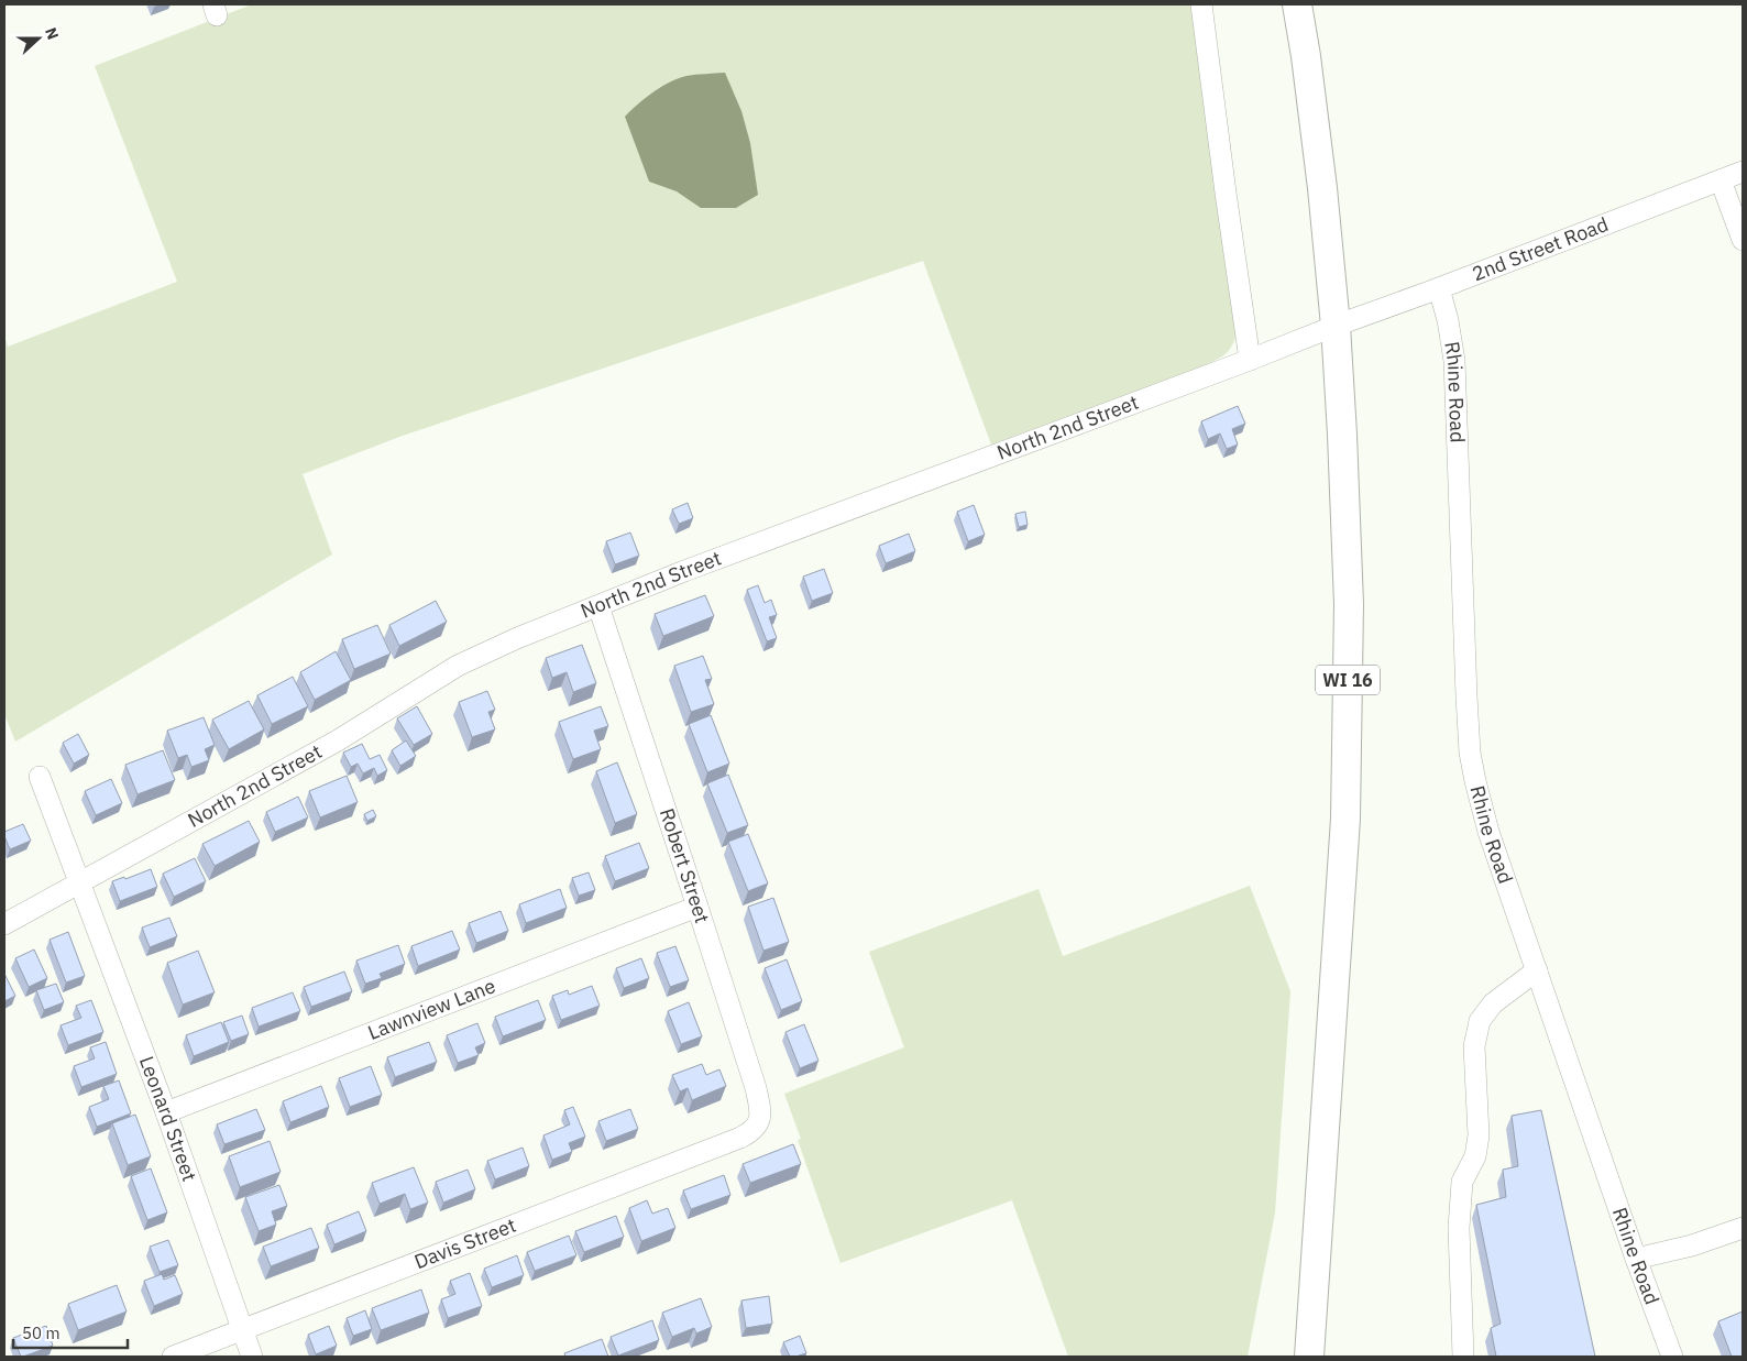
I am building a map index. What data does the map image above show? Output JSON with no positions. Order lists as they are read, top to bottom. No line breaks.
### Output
{"streets":{"highway":["WI 16"],"street":["2nd Street Road","Rhine Road","North 2nd Street","Robert Street","Lawnview Lane","Leonard Street","Davis Street"]},"crossings":[["2nd Street Road","Rhine Road"],["2nd Street Road","North 2nd Street"],["2nd Street Road","WI 16"],["North 2nd Street","WI 16"],["North 2nd Street","Robert Street"],["North 2nd Street","Leonard Street"],["Robert Street","Lawnview Lane"],["Robert Street","Davis Street"],["Lawnview Lane","Leonard Street"],["Leonard Street","Davis Street"]],"scale_bar":"50 m","north":"right"}
